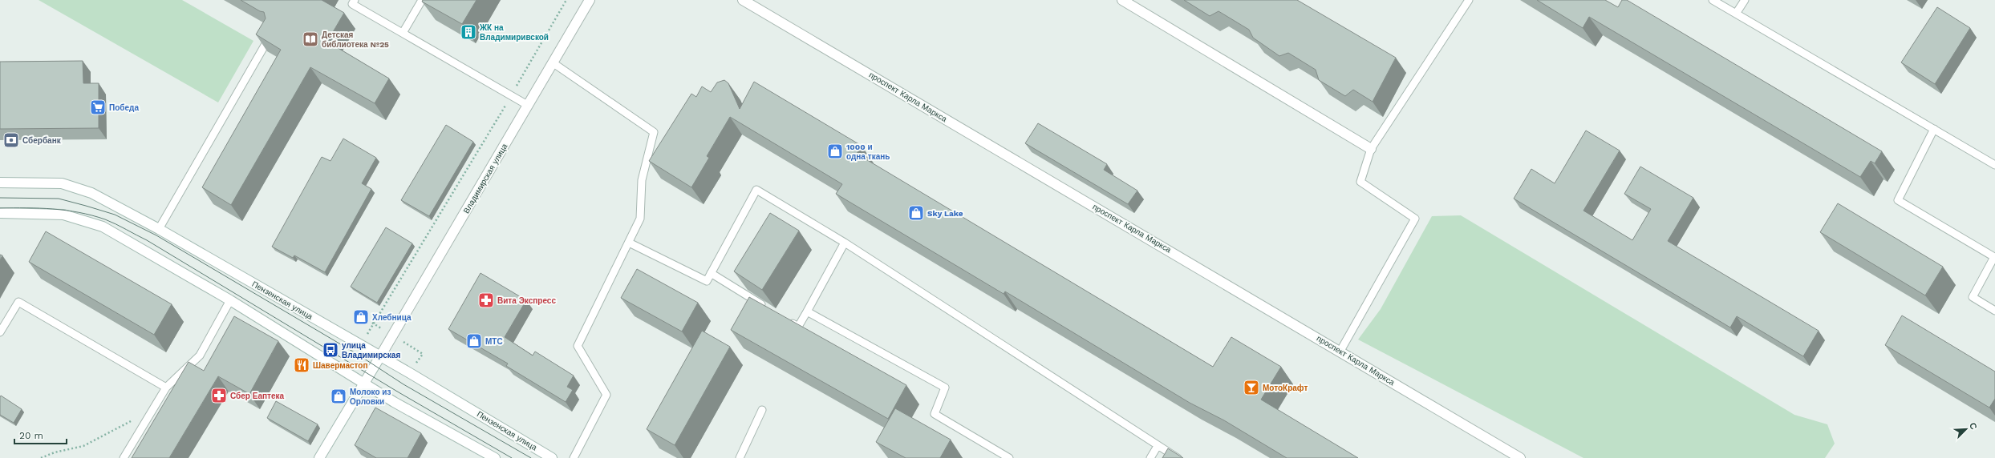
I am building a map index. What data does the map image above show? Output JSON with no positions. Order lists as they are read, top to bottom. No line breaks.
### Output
{"streets":{"street":["проспект Карла Маркса","Владимирская улица","Пензенская улица"]},"crossings":[["Владимирская улица","Пензенская улица"]],"places":{"building":["ЖК на Владимиривской"],"library":["Детская библиотека №25"],"supermarket":["Победа"],"bank":["Сбербанк"],"shop":["1000 и одна ткань","Sky Lake","Хлебница","МТС","Молоко из Орловки"],"pharmacy":["Вита Экспресс","Сбер Еаптека"],"bus stop":["улица Владимирская"],"restaurant":["Шавермастоп"],"bar":["МотоКрафт"]},"scale_bar":"20 m","north":"top right"}
